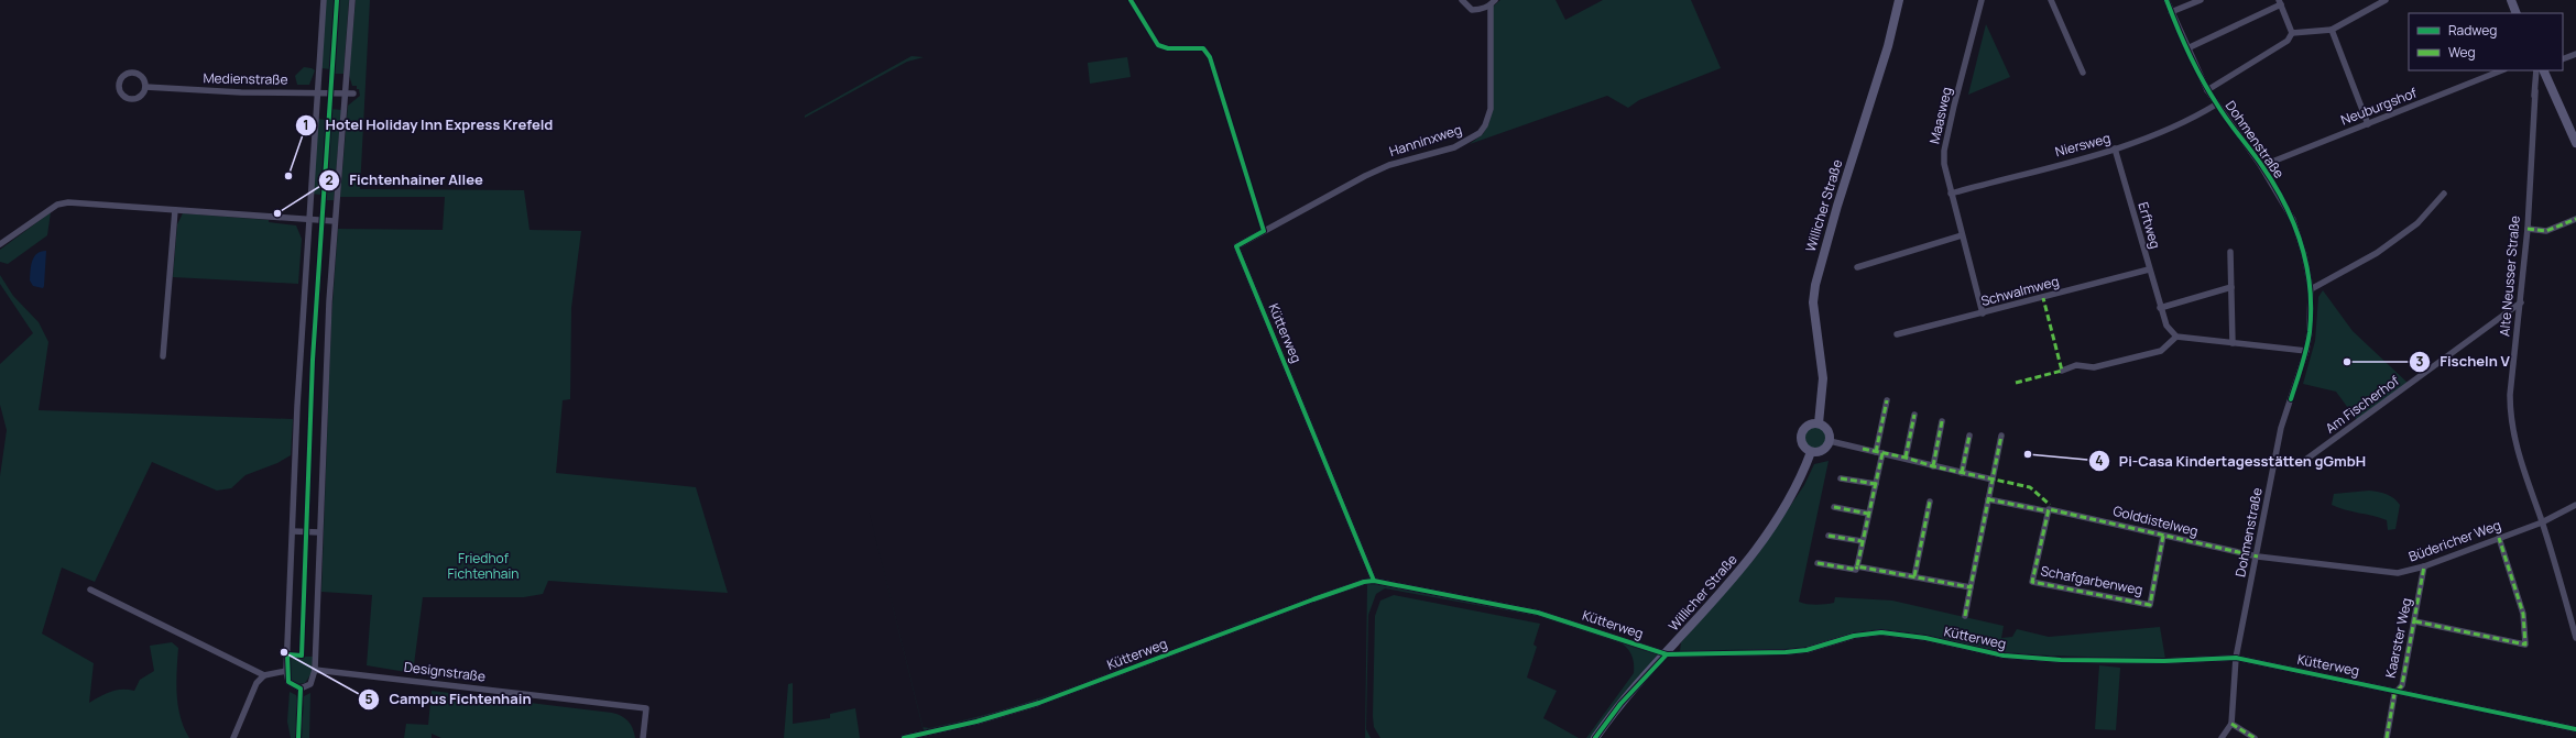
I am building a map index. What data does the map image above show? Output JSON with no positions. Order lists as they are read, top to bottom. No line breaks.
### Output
{"streets":{"street":["Medienstraße","Neuburgshof","Maasweg","Dohmenstraße","Hanninxweg","Niersweg","Willicher Straße","Erftweg","Alte Neusser Straße","Schwalmweg","Kütterweg","Am Fischerhof","Golddistelweg","Büdericher Weg","Schafgarbenweg","Kaarster Weg","Designstraße"]},"crossings":[["Neuburgshof","Dohmenstraße"],["Maasweg","Niersweg"],["Maasweg","Schwalmweg"],["Dohmenstraße","Niersweg"],["Dohmenstraße","Kütterweg"],["Dohmenstraße","Am Fischerhof"],["Dohmenstraße","Golddistelweg"],["Dohmenstraße","Büdericher Weg"],["Hanninxweg","Kütterweg"],["Niersweg","Erftweg"],["Willicher Straße","Kütterweg"],["Erftweg","Schwalmweg"],["Alte Neusser Straße","Am Fischerhof"],["Alte Neusser Straße","Büdericher Weg"],["Kütterweg","Kaarster Weg"],["Golddistelweg","Büdericher Weg"],["Golddistelweg","Schafgarbenweg"],["Büdericher Weg","Kaarster Weg"]],"parks":["Friedhof Fichtenhain"],"places":["Hotel Holiday Inn Express Krefeld","Fichtenhainer Allee","Fischeln V","Pi-Casa Kindertagesstätten gGmbH","Campus Fichtenhain"],"legend":["Radweg","Weg"]}
